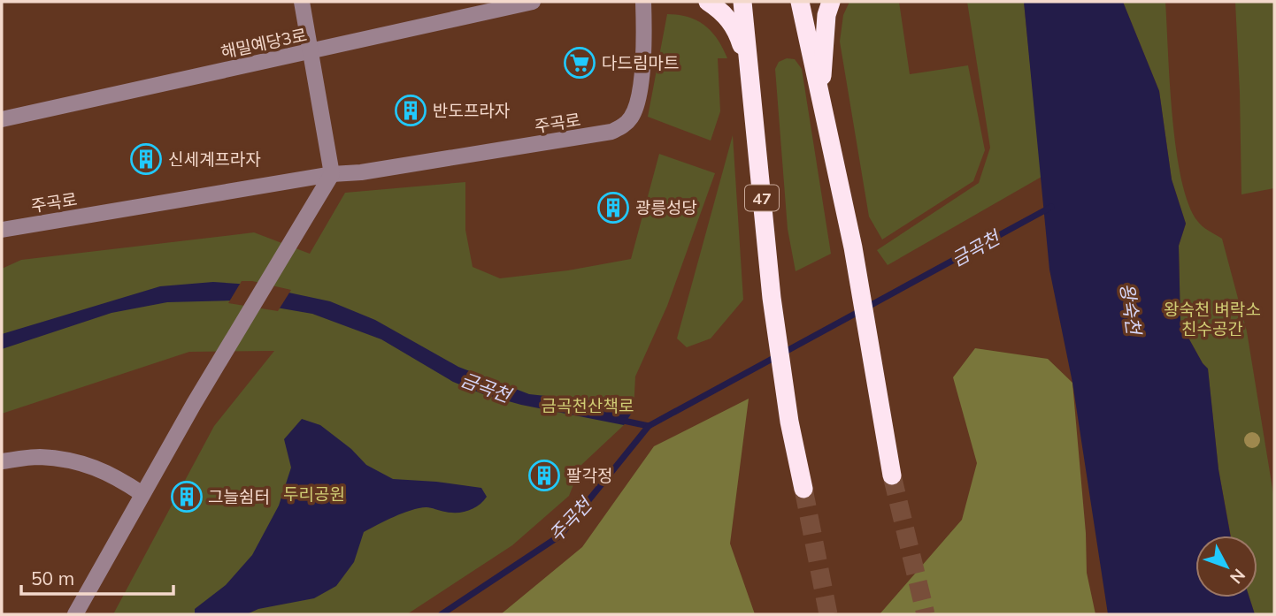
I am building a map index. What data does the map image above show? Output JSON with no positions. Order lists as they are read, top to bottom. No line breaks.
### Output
{"streets":{"highway":["47"],"street":["해밀예당3로","주곡로"]},"water":["금곡천","왕숙천","주곡천"],"parks":["왕숙천 벼락소 친수공간","금곡천산책로","두리공원"],"places":{"supermarket":["다드림마트"],"building":["반도프라자","신세계프라자","광릉성당","팔각정","그늘쉼터"]},"scale_bar":"50 m","north":"bottom right"}
